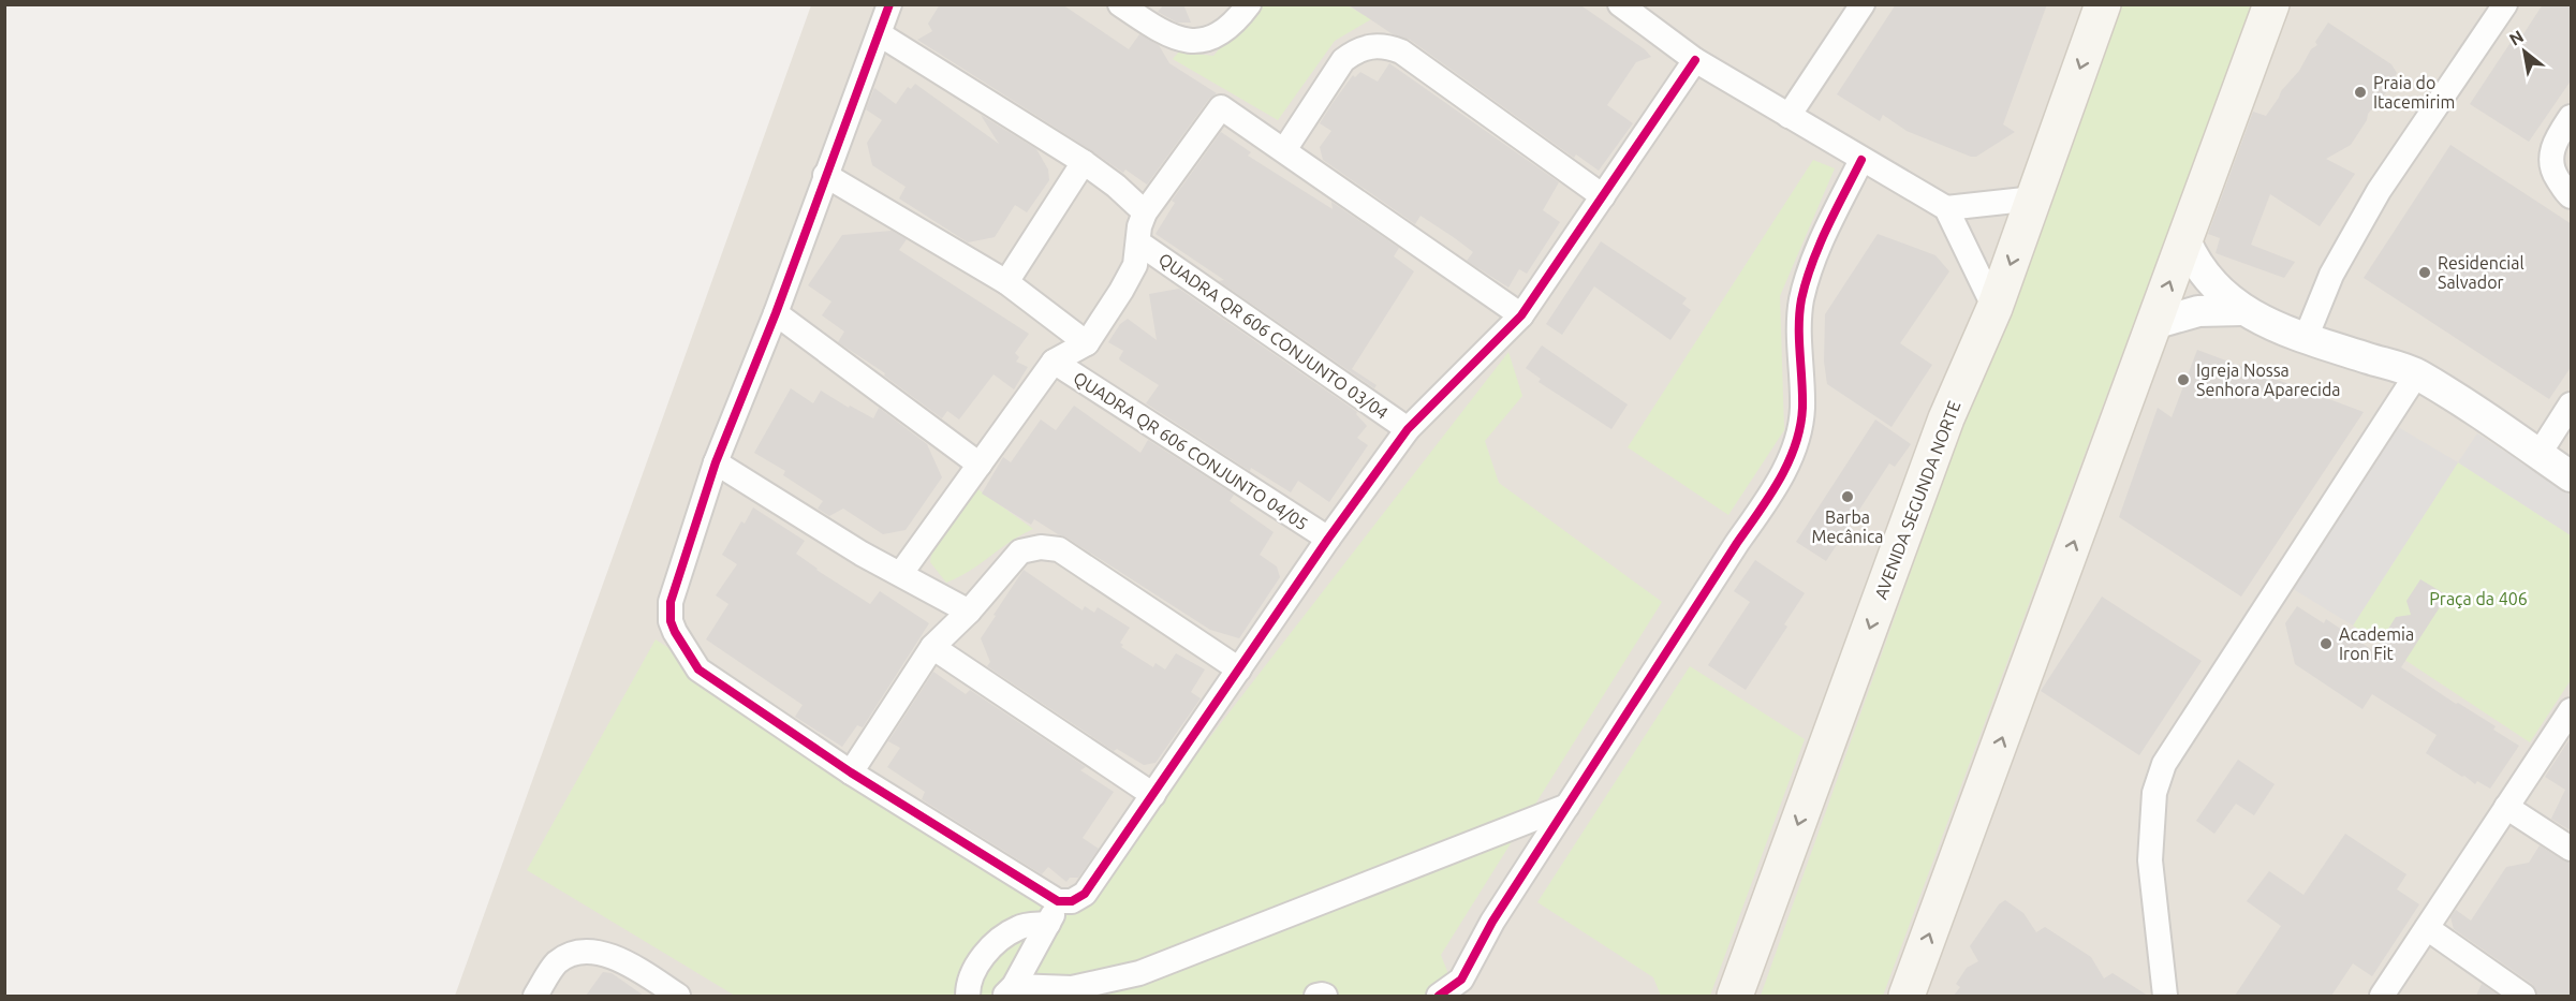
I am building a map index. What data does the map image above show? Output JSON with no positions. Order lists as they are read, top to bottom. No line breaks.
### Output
{"streets":{"main road":["AVENIDA SEGUNDA NORTE"],"street":["QUADRA QR 606 CONJUNTO 03/04","QUADRA QR 606 CONJUNTO 04/05"]},"parks":["Praça da 406"],"places":["Praia do Itacemirim","Residencial Salvador","Igreja Nossa Senhora Aparecida","Barba Mecânica","Academia Iron Fit"],"north":"top left"}
